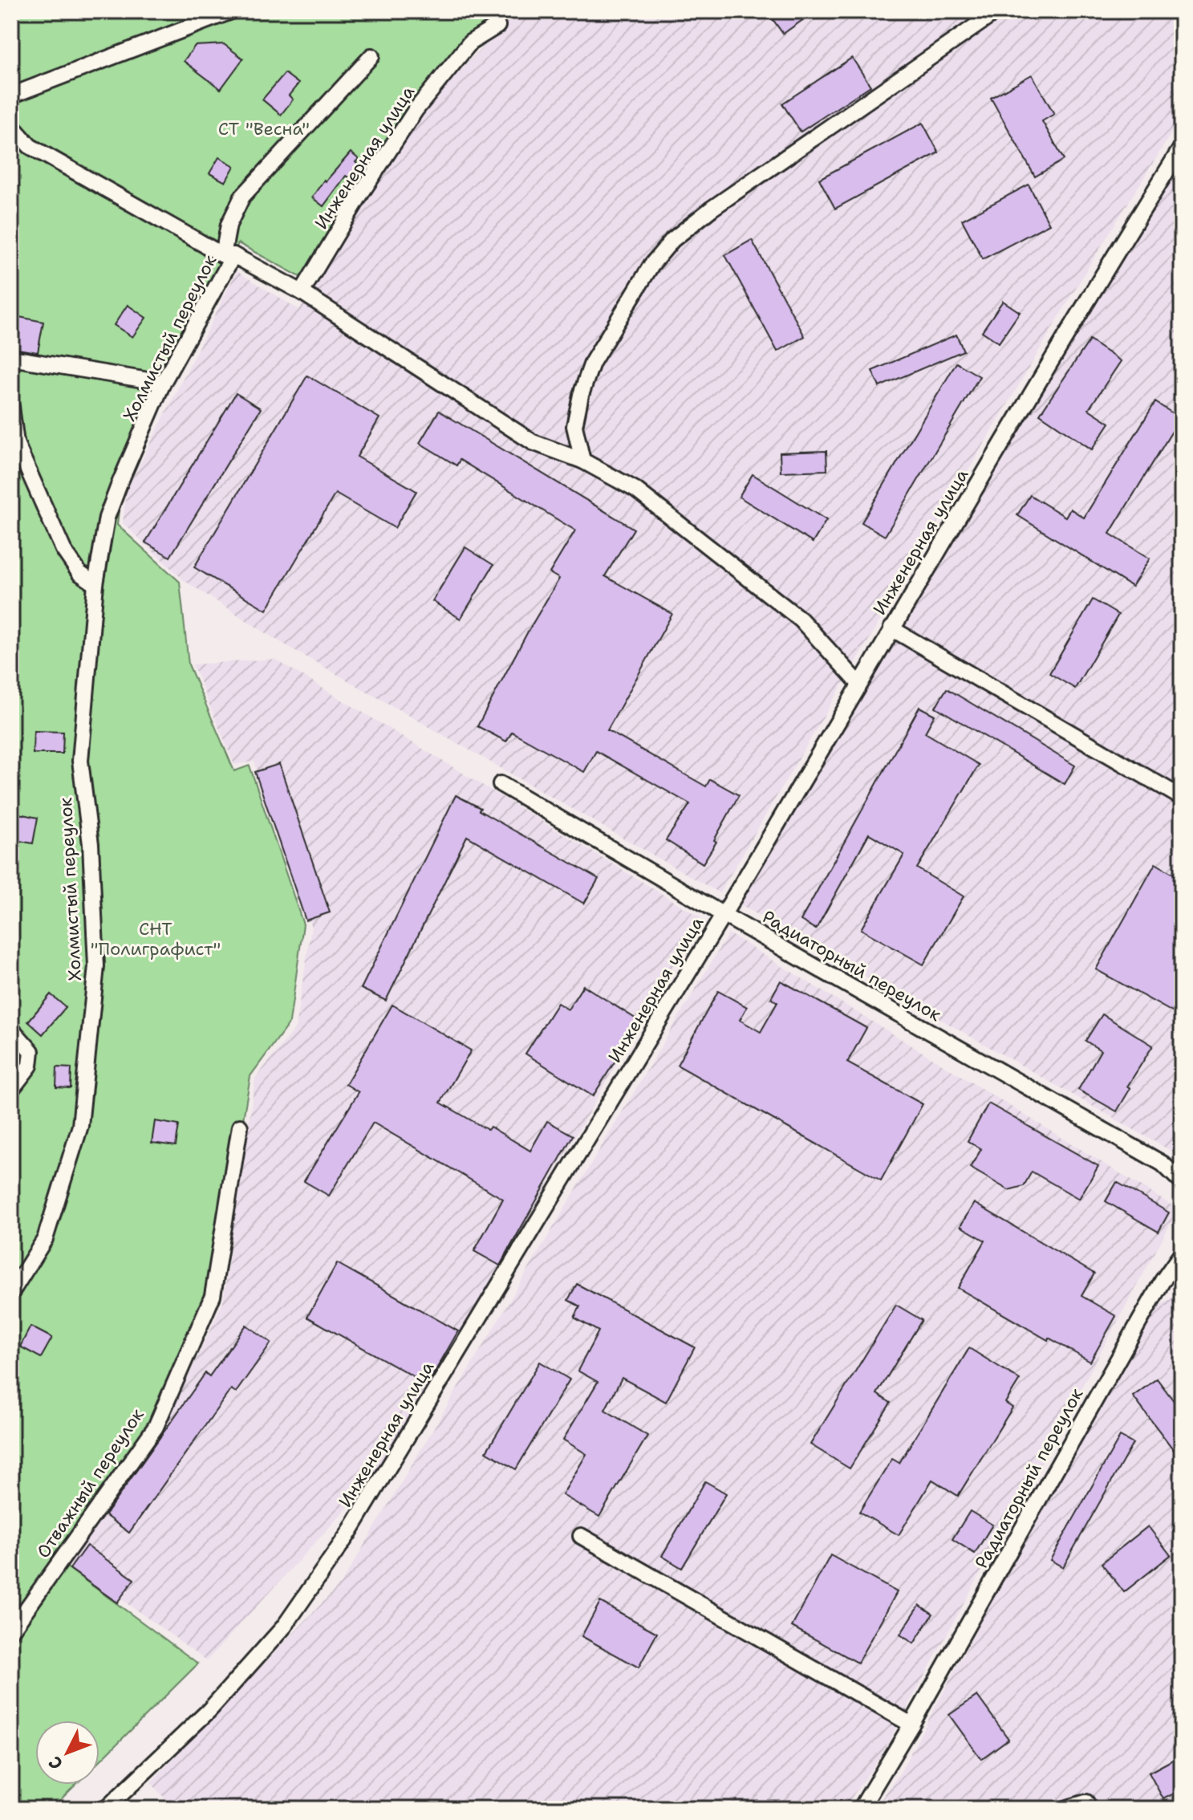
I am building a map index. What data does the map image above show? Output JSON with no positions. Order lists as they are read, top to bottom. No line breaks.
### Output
{"streets":{"street":["Инженерная улица","Холмистый переулок","Радиаторный переулок","Отважный переулок"]},"crossings":[["Инженерная улица","Радиаторный переулок"]],"parks":["СТ \"Весна\"","СНТ \"Полиграфист\""],"north":"bottom left"}
